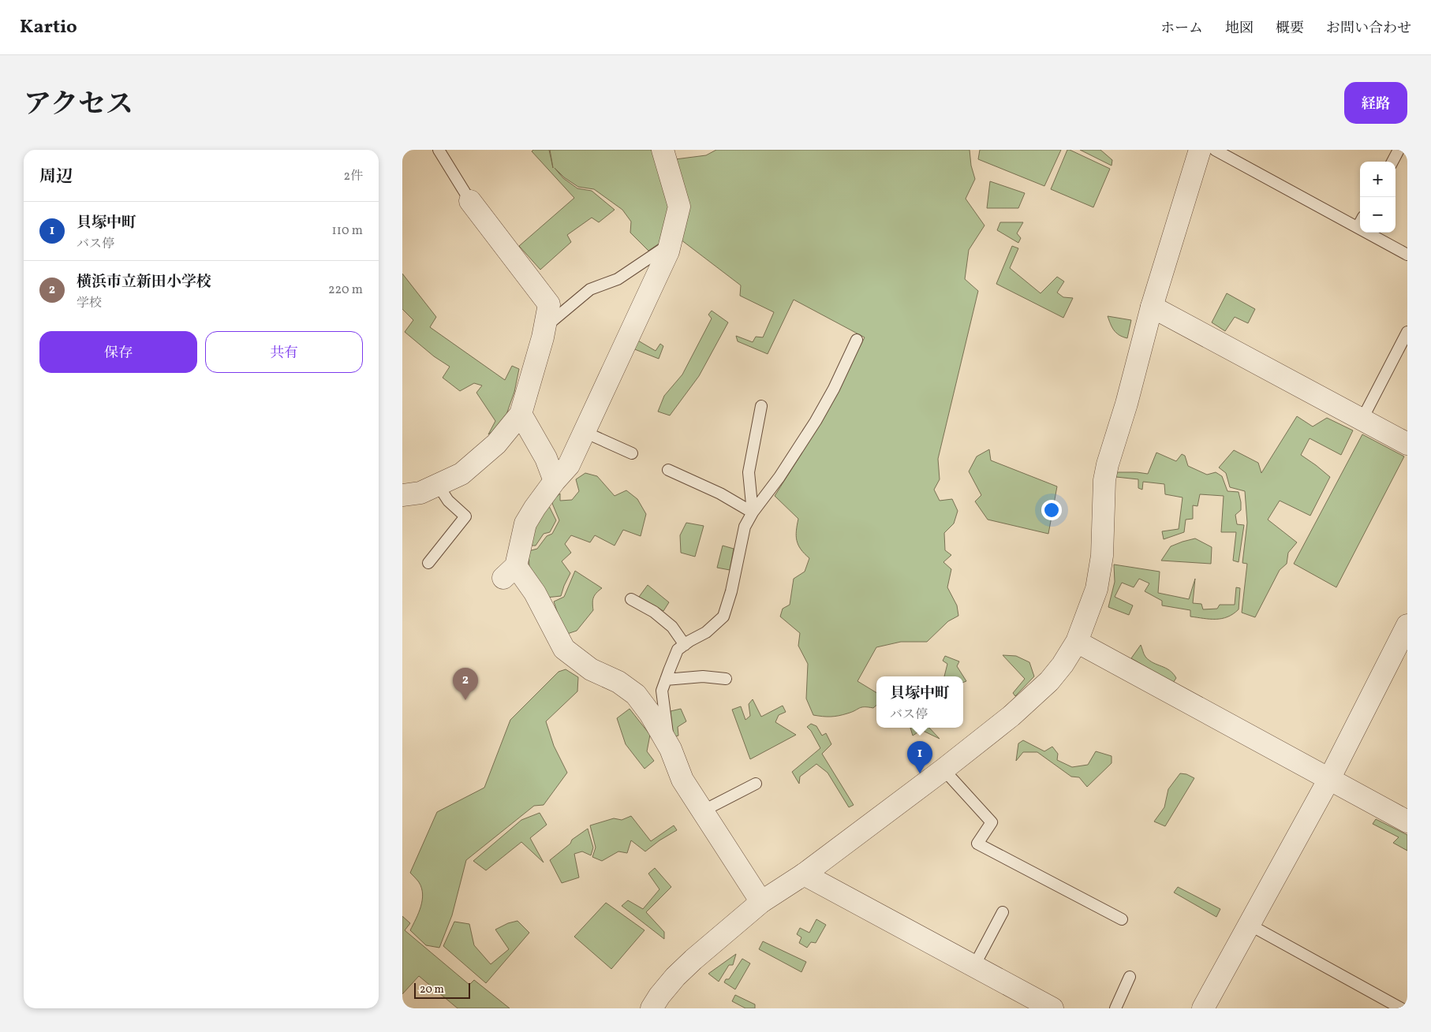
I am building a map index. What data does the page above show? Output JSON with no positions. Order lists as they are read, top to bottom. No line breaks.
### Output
{"scale_bar":"20 m","page":{"header":"Kartio","nav":["ホーム","地図","概要","お問い合わせ"],"title":"アクセス","buttons":["経路",["保存","共有"]],"heading":["周辺","2件"],"map_buttons":["+","−"],"list":[{"mark":"1","name":"貝塚中町","note":"バス停","value":"110 m"},{"mark":"2","name":"横浜市立新田小学校","note":"学校","value":"220 m"}],"pins":["2","1"],"popup":["貝塚中町","バス停"],"scale":"20 m"}}
